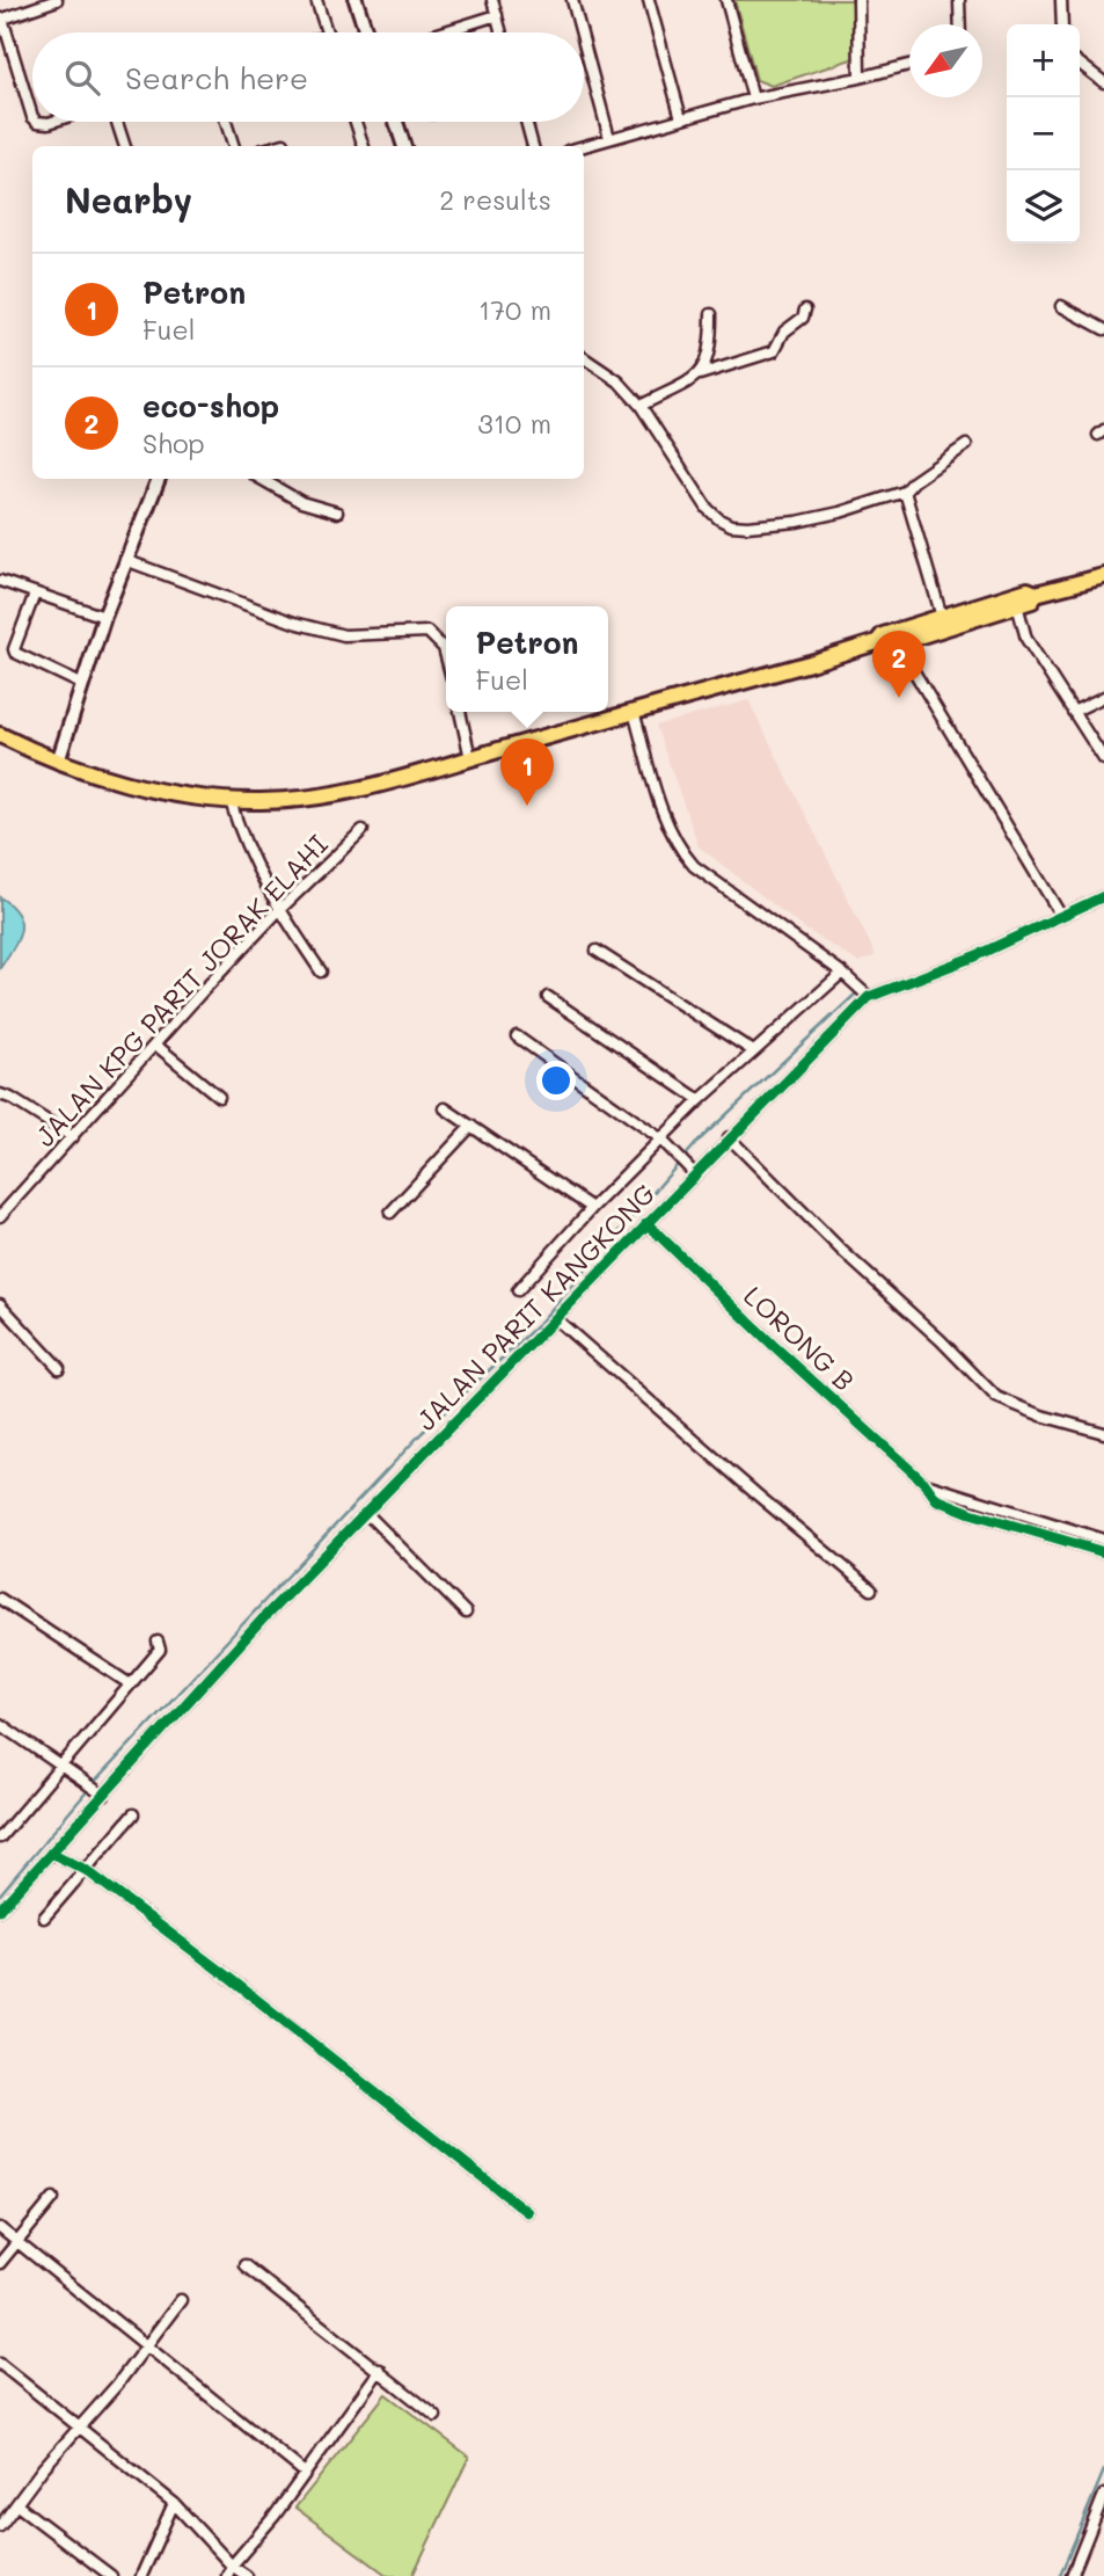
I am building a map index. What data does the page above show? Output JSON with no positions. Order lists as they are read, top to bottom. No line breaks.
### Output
{"streets":{"street":["JALAN KPG PARIT JORAK ELAHI","JALAN PARIT KANGKONG","LORONG B"]},"crossings":[["JALAN PARIT KANGKONG","LORONG B"]],"north":"bottom left","page":{"map_buttons":["+","−"],"search":"Search here","heading":["Nearby","2 results"],"list":[{"mark":"1","name":"Petron","note":"Fuel","value":"170 m"},{"mark":"2","name":"eco-shop","note":"Shop","value":"310 m"}],"popup":["Petron","Fuel"],"pins":["2","1"]}}
